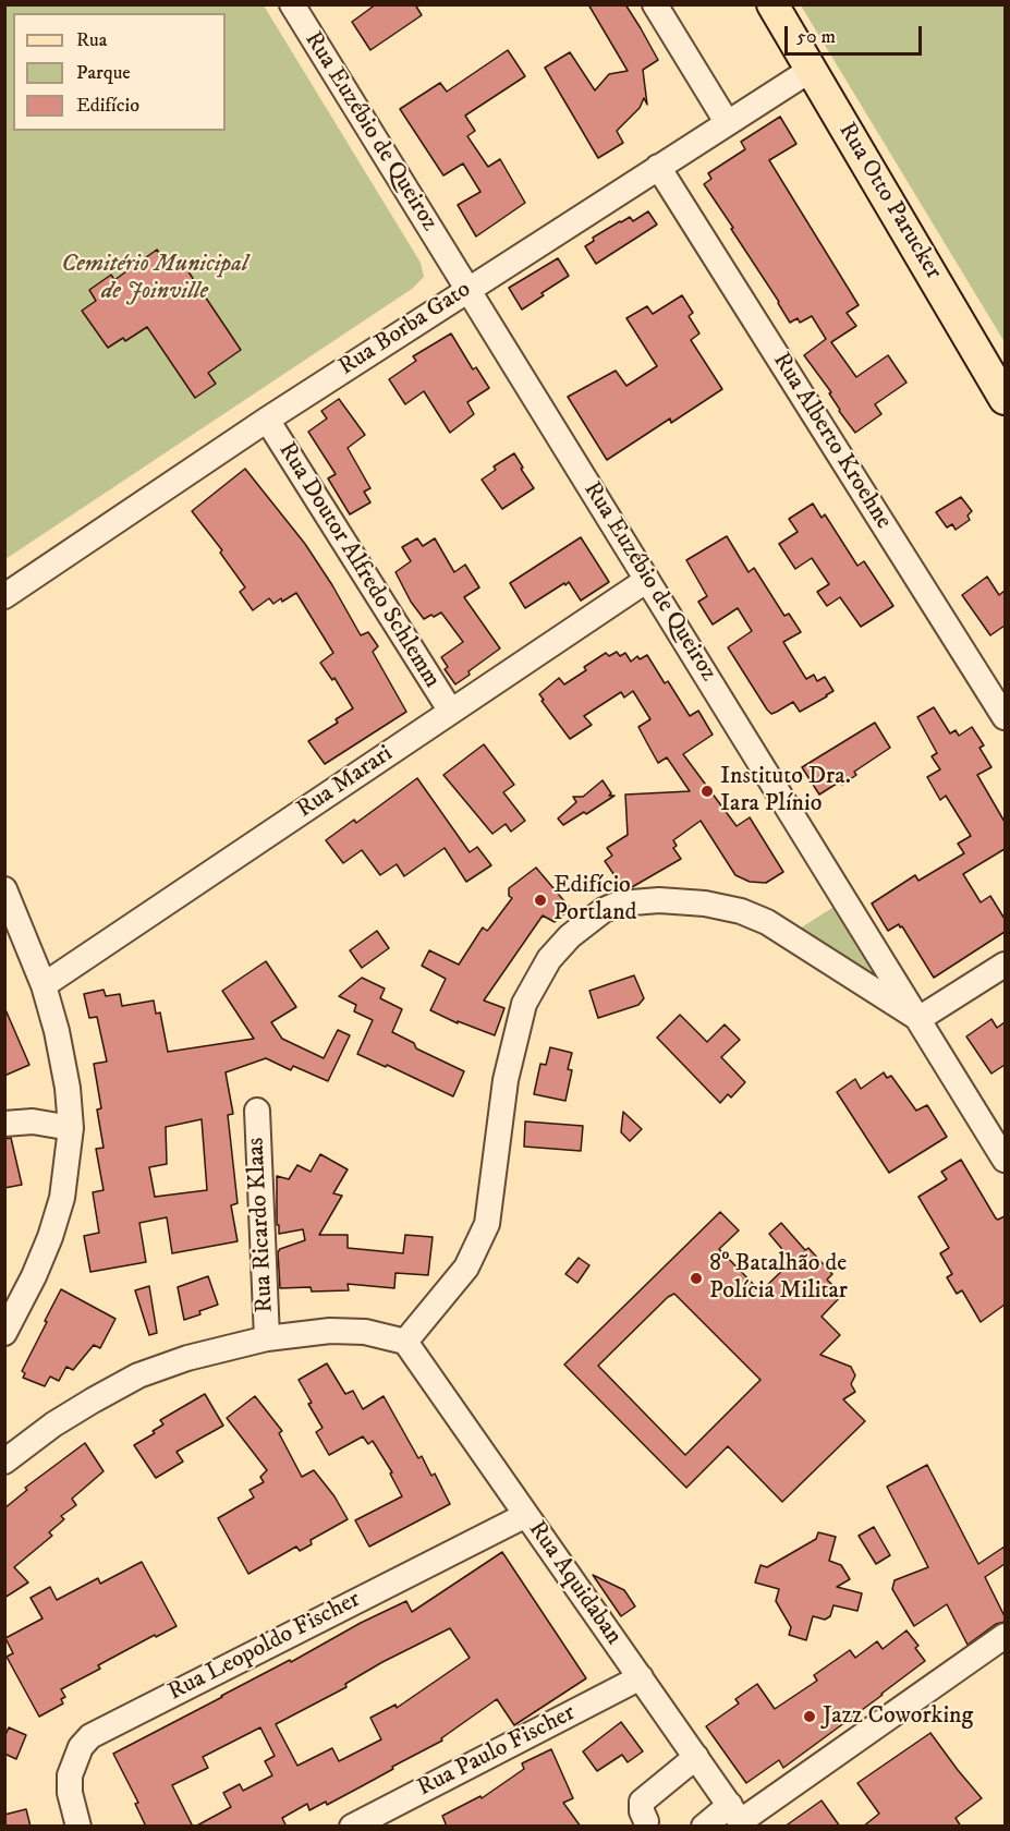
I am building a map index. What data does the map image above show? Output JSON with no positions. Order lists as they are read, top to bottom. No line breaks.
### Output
{"streets":{"main road":["Rua Otto Parucker"],"street":["Rua Euzébio de Queiroz","Rua Borba Gato","Rua Alberto Kroehne","Rua Doutor Alfredo Schlemm","Rua Marari","Rua Ricardo Klaas","Rua Aquidaban","Rua Leopoldo Fischer","Rua Paulo Fischer"]},"crossings":[["Rua Euzébio de Queiroz","Rua Borba Gato"],["Rua Euzébio de Queiroz","Rua Marari"],["Rua Otto Parucker","Rua Borba Gato"],["Rua Borba Gato","Rua Alberto Kroehne"],["Rua Borba Gato","Rua Doutor Alfredo Schlemm"],["Rua Doutor Alfredo Schlemm","Rua Marari"],["Rua Aquidaban","Rua Leopoldo Fischer"],["Rua Aquidaban","Rua Paulo Fischer"]],"parks":["Cemitério Municipal de Joinville"],"places":["Instituto Dra. Iara Plínio","Edifício Portland","8º Batalhão de Polícia Militar","Jazz Coworking"],"legend":["Rua","Parque","Edifício"],"scale_bar":"50 m"}
